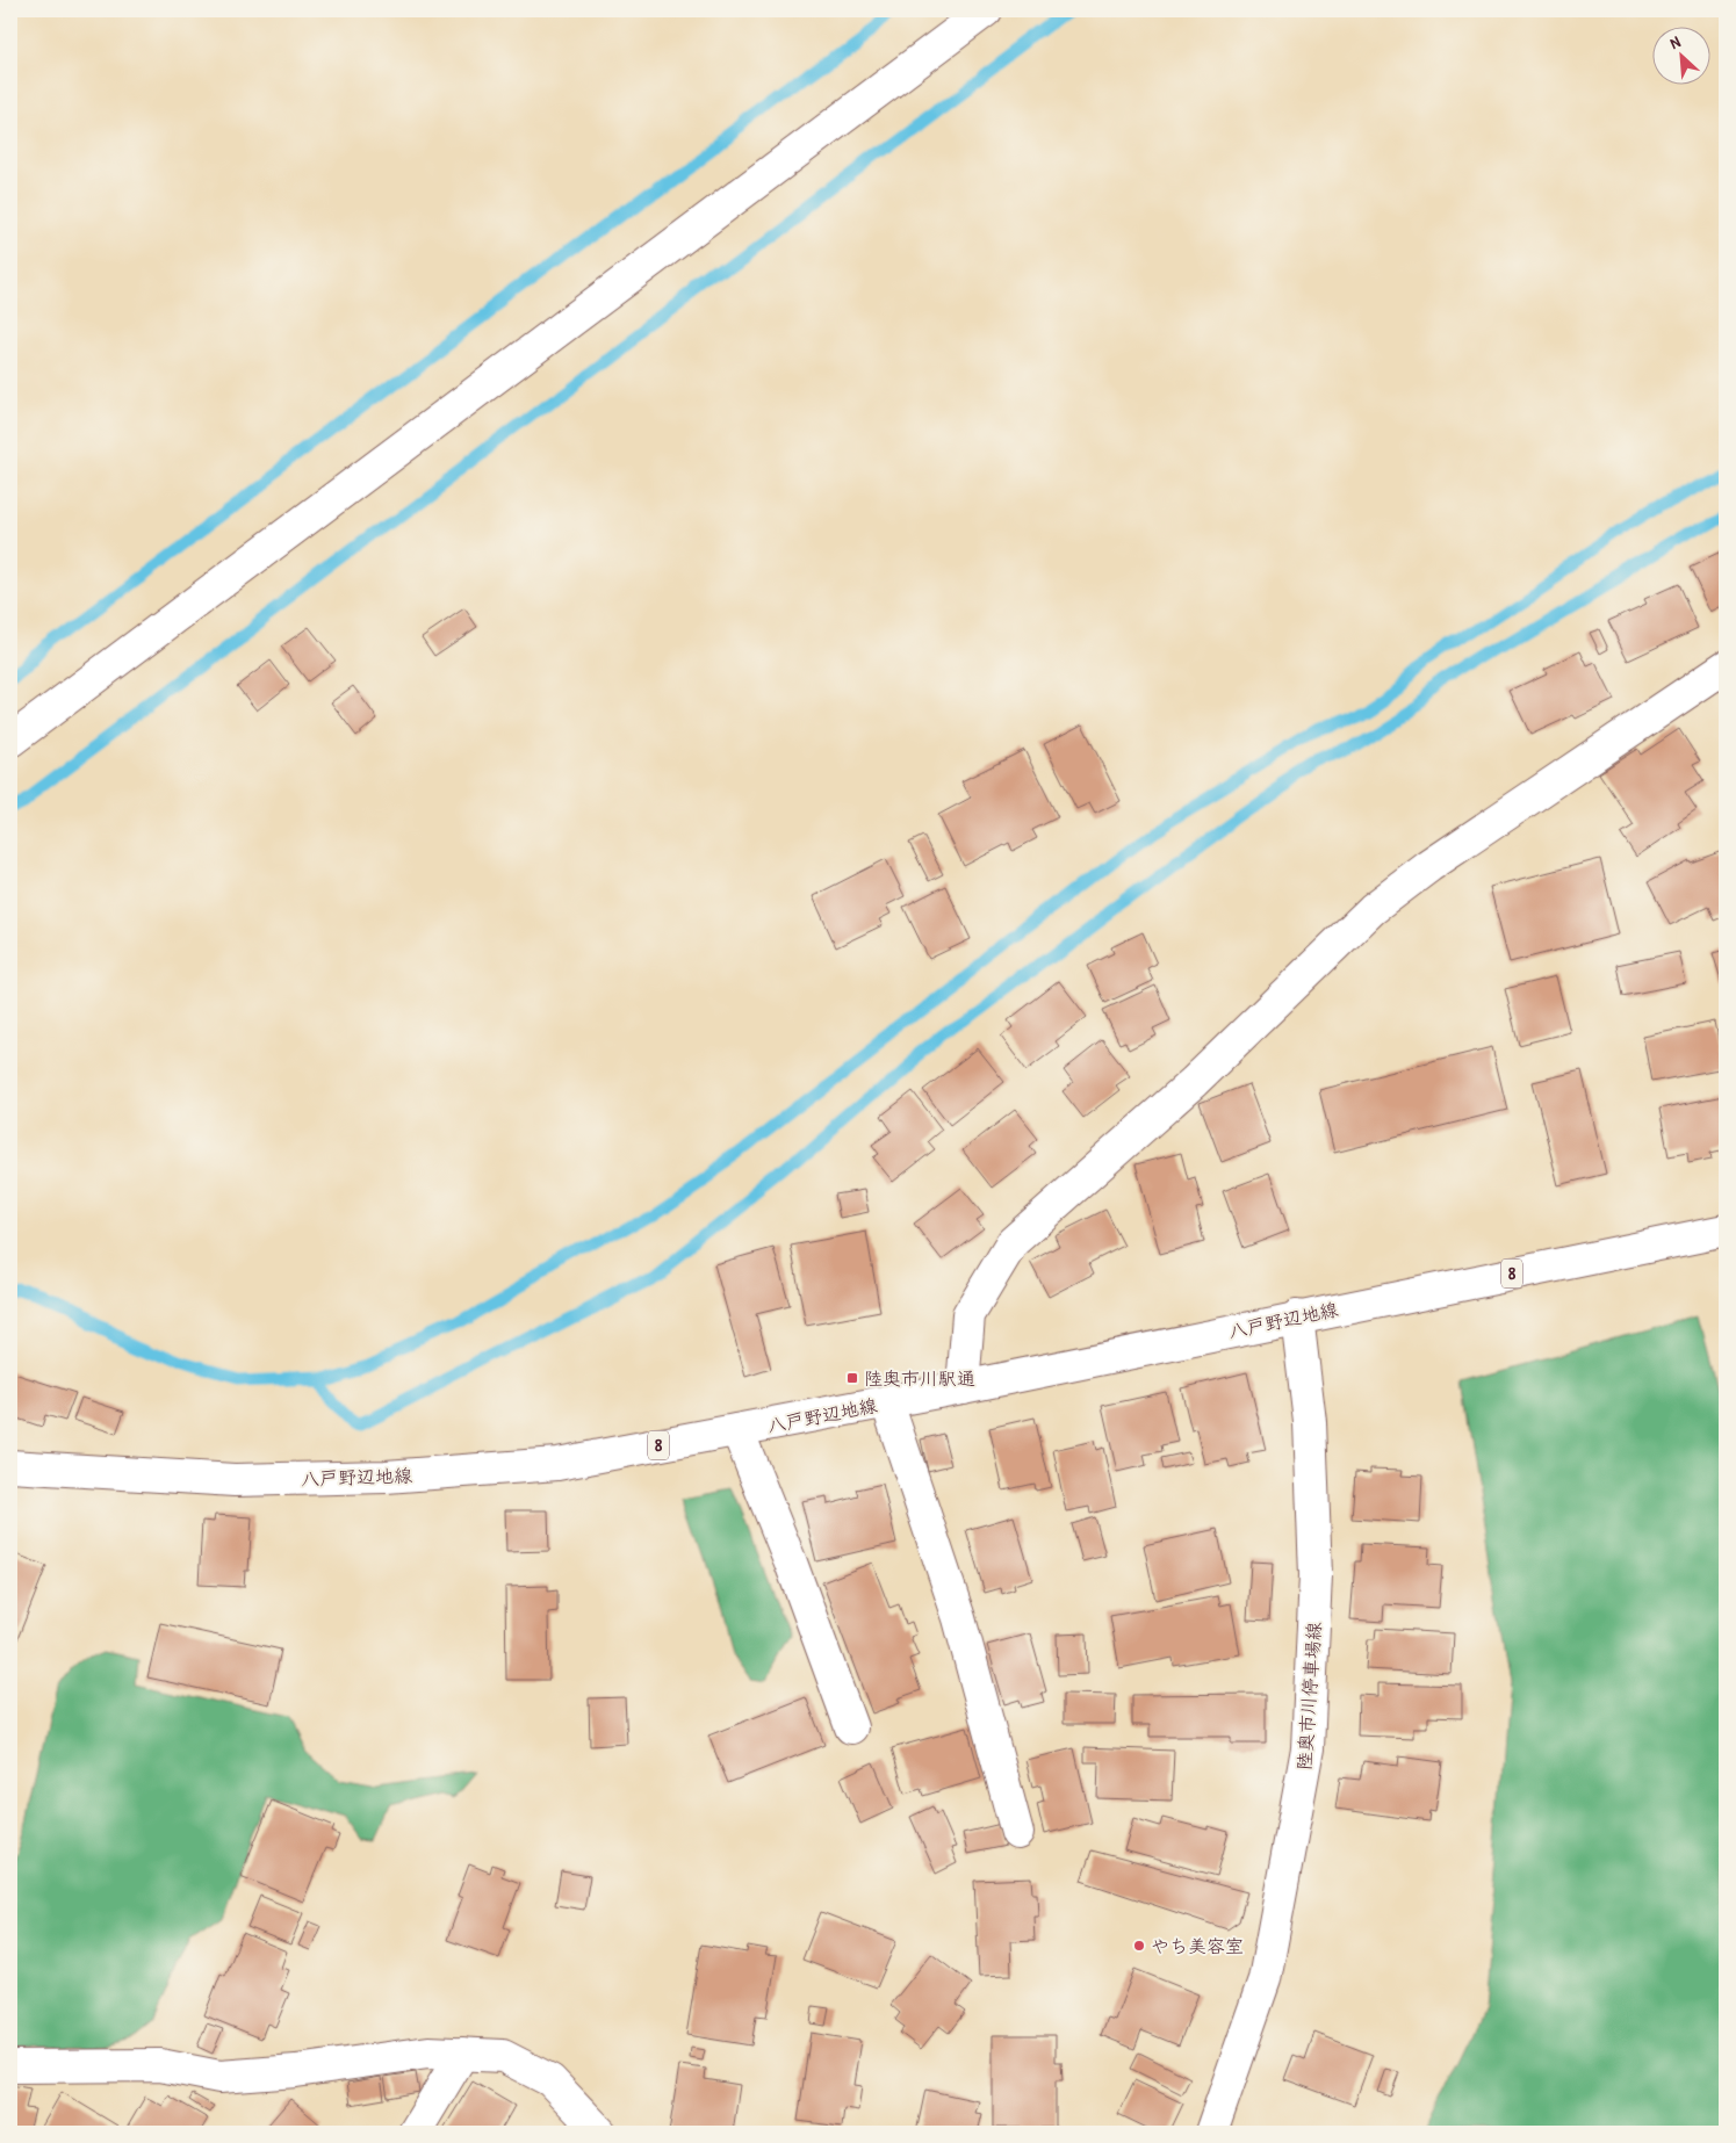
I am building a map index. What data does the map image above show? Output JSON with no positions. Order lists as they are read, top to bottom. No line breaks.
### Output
{"streets":{"street":["8","八戸野辺地線","陸奥市川停車場線"]},"crossings":[["八戸野辺地線","陸奥市川停車場線"]],"places":{"transit":["陸奥市川駅通"],"other":["やち美容室"]},"north":"top left"}
